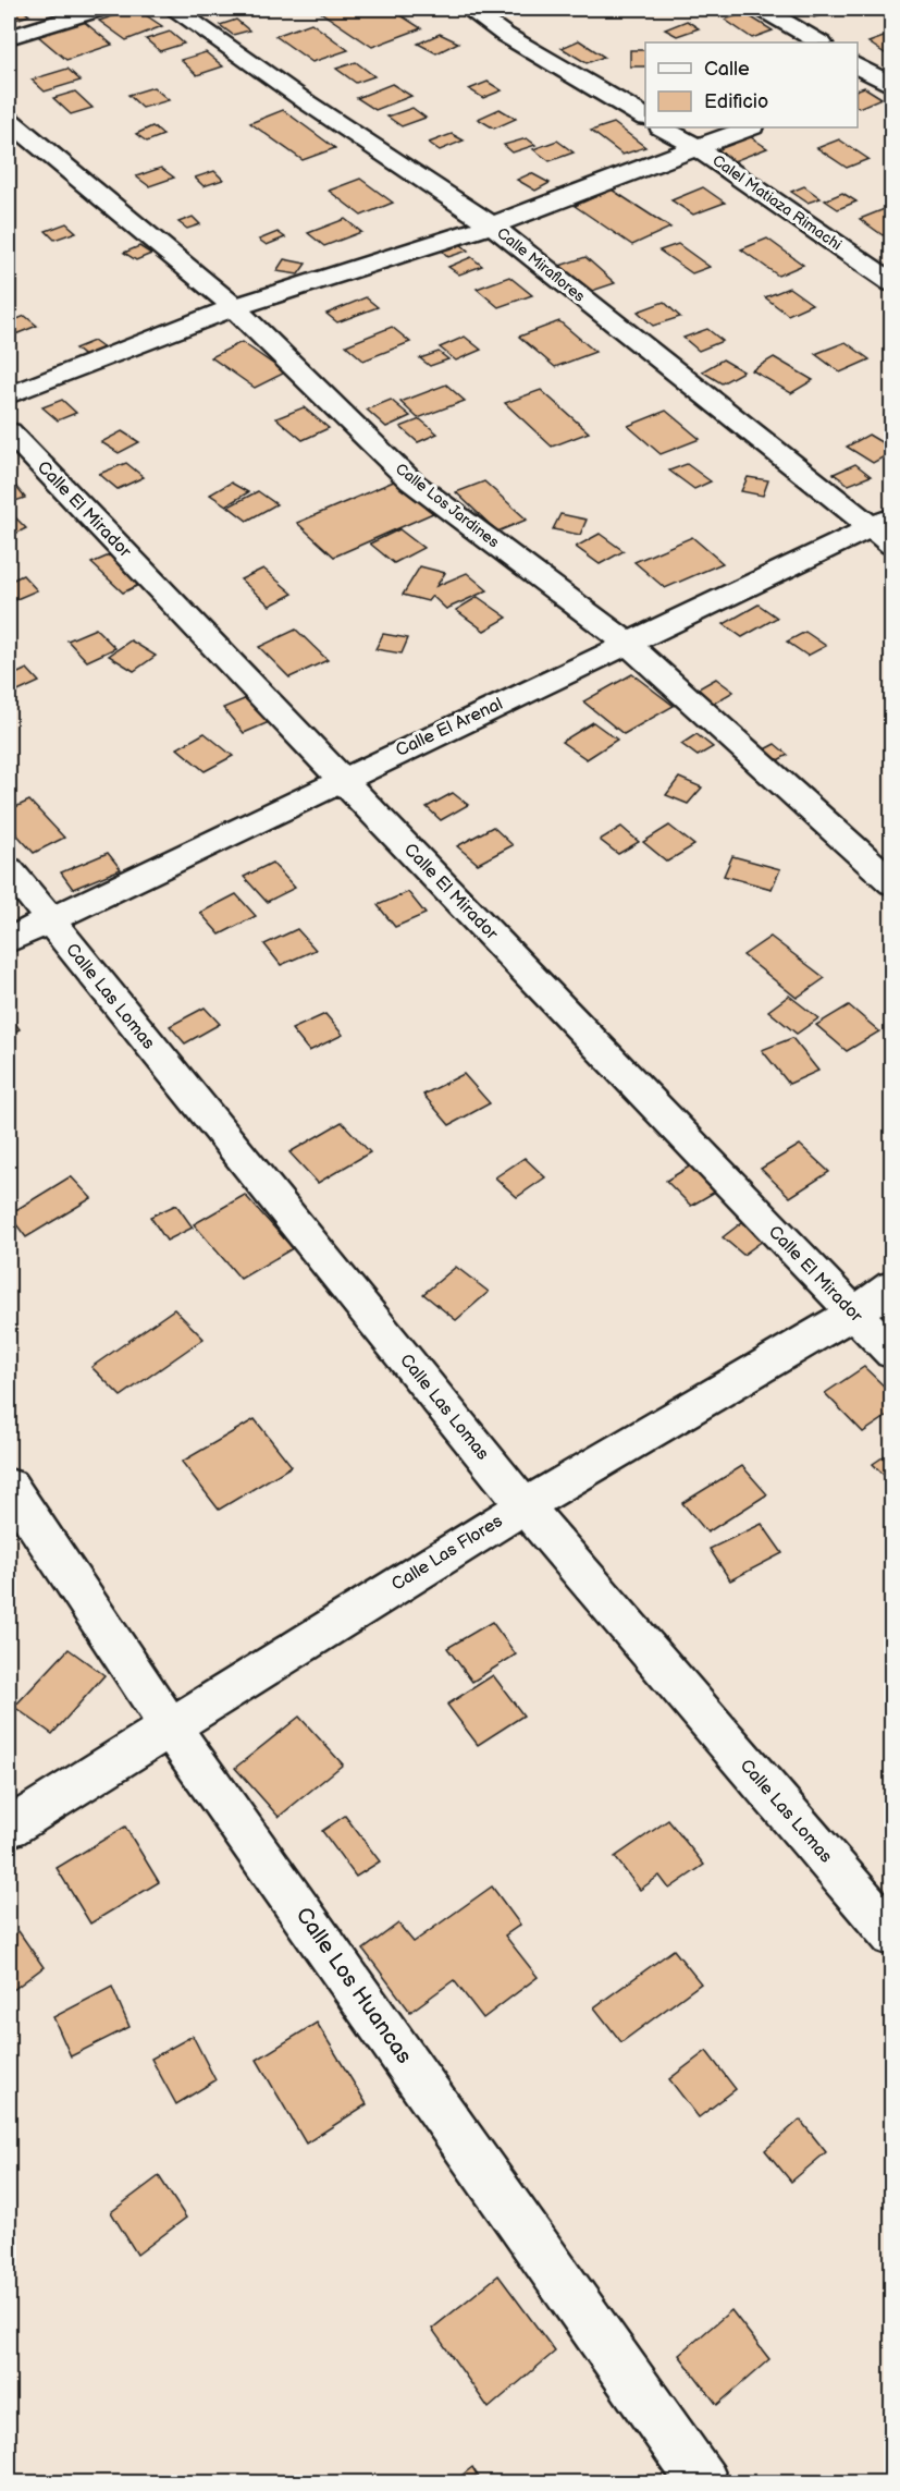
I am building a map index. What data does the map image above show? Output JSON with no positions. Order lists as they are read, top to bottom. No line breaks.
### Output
{"streets":{"street":["Calel Matiaza Rimachi","Calle Miraflores","Calle Los Jardines","Calle El Mirador","Calle El Arenal","Calle Las Lomas","Calle Las Flores","Calle Los Huancas"]},"crossings":[["Calle Miraflores","Calle El Arenal"],["Calle Los Jardines","Calle El Arenal"],["Calle El Mirador","Calle El Arenal"],["Calle El Mirador","Calle Las Flores"],["Calle El Arenal","Calle Las Lomas"],["Calle Las Lomas","Calle Las Flores"],["Calle Las Flores","Calle Los Huancas"]],"legend":["Calle","Edificio"]}
